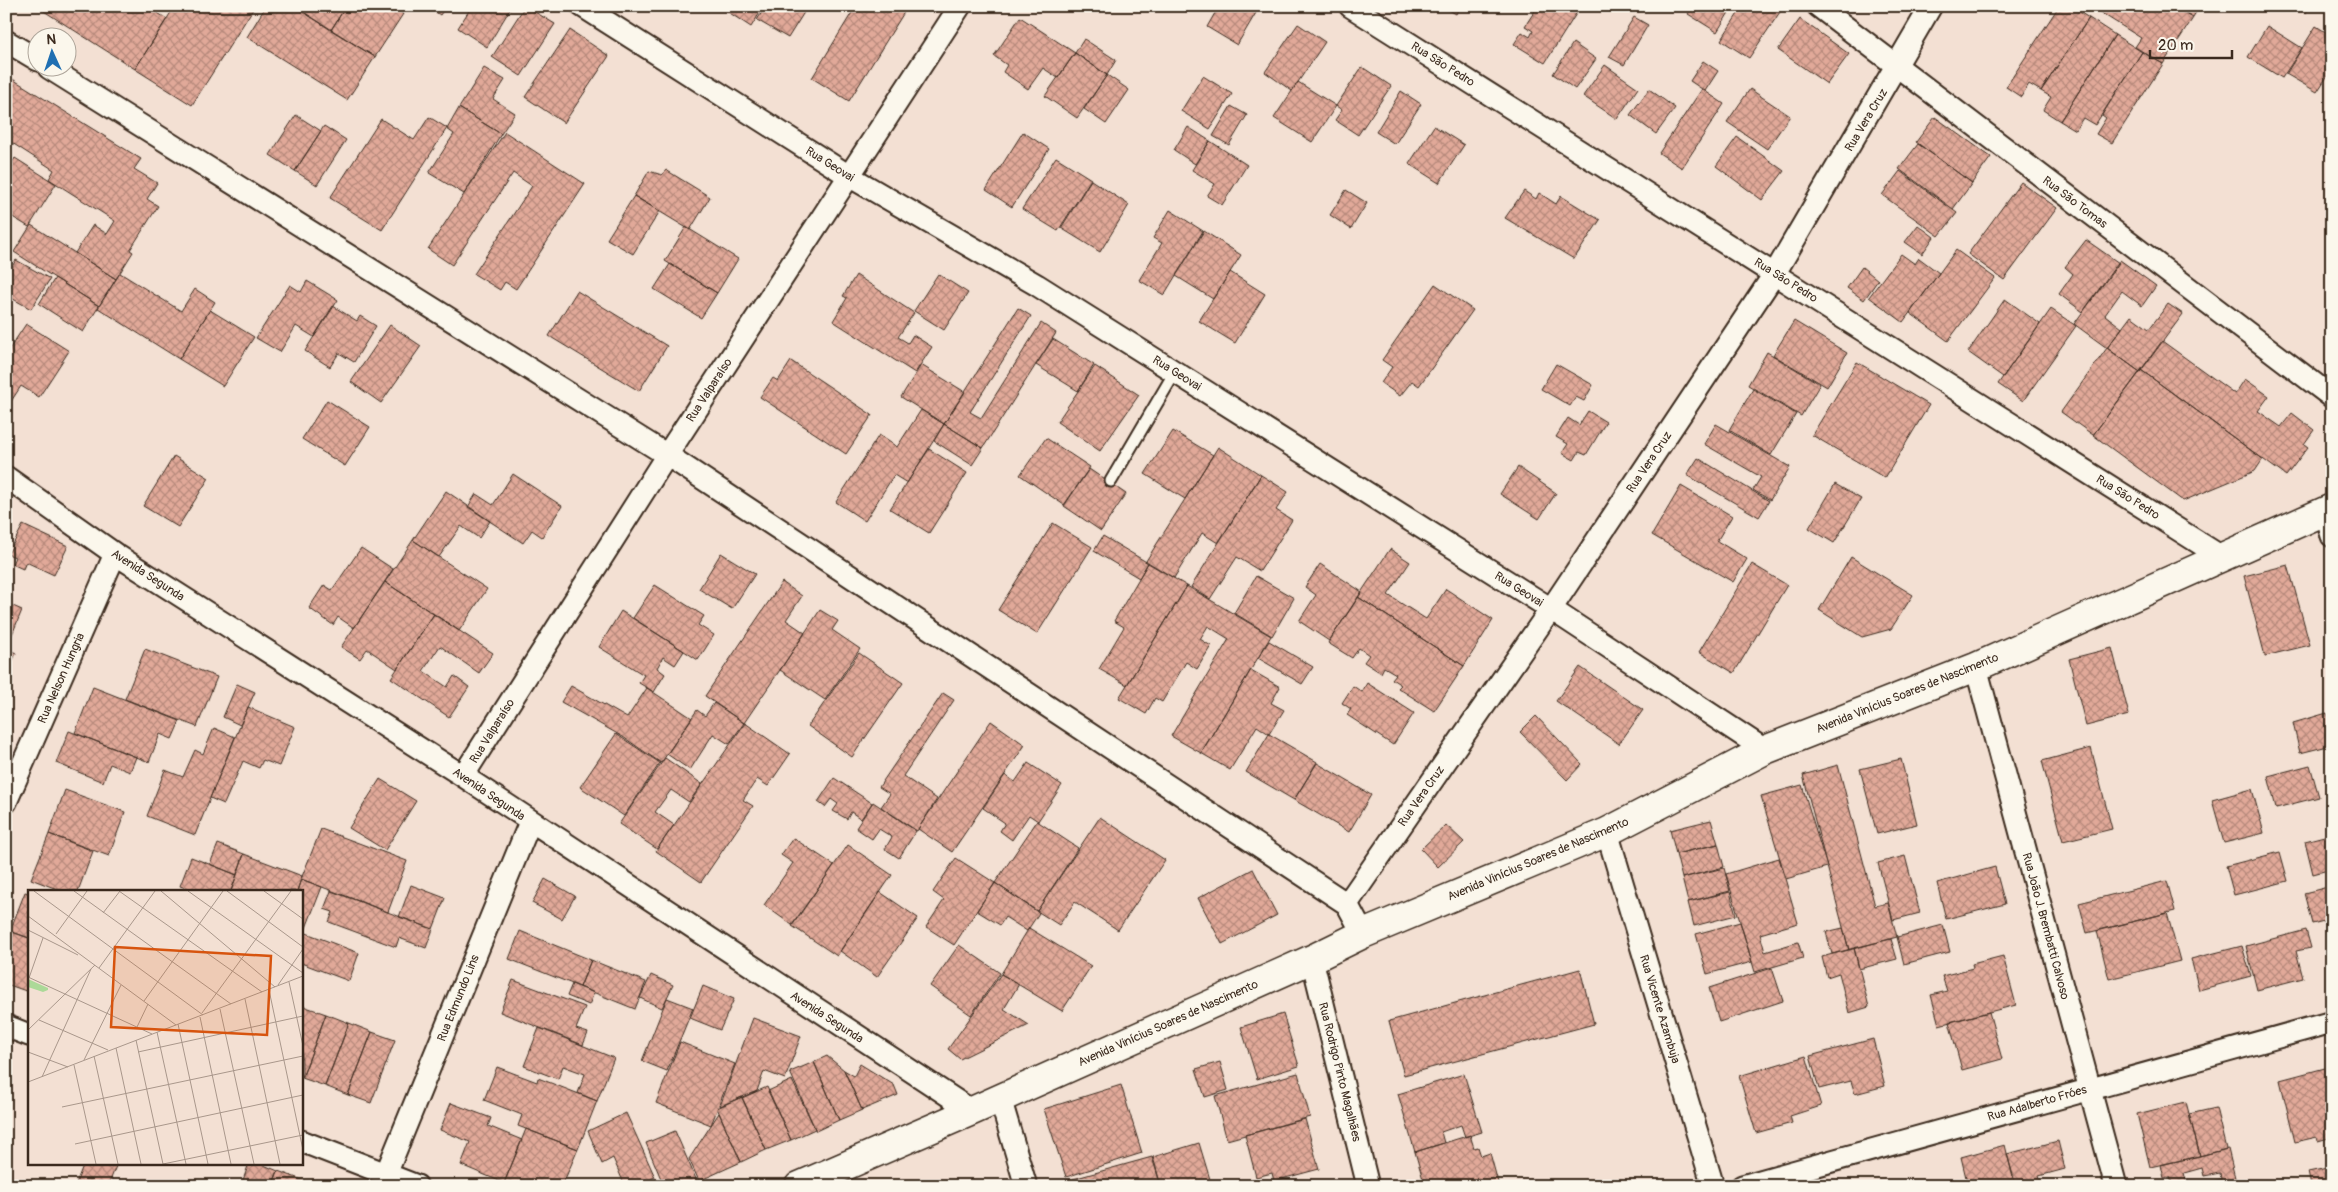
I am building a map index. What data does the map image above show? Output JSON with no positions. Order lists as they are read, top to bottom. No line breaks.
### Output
{"streets":{"street":["Rua São Pedro","Rua Vera Cruz","Rua Geovai","Rua São Tomas","Rua Valparaíso","Avenida Segunda","Rua Nelson Hungria","Avenida Vinícius Soares de Nascimento","Rua João J. Brembatti Calvoso","Rua Edmundo Lins","Rua Vicente Azambuja","Rua Rodrigo Pinto Magalhães","Rua Adalberto Fróes"]},"crossings":[["Rua São Pedro","Rua Vera Cruz"],["Rua São Pedro","Avenida Vinícius Soares de Nascimento"],["Rua Vera Cruz","Rua Geovai"],["Rua Vera Cruz","Rua São Tomas"],["Rua Geovai","Rua Valparaíso"],["Rua Geovai","Avenida Vinícius Soares de Nascimento"],["Rua Valparaíso","Avenida Segunda"],["Avenida Segunda","Rua Nelson Hungria"],["Avenida Segunda","Avenida Vinícius Soares de Nascimento"],["Avenida Segunda","Rua Edmundo Lins"],["Avenida Vinícius Soares de Nascimento","Rua João J. Brembatti Calvoso"],["Avenida Vinícius Soares de Nascimento","Rua Vicente Azambuja"],["Avenida Vinícius Soares de Nascimento","Rua Rodrigo Pinto Magalhães"],["Rua João J. Brembatti Calvoso","Rua Adalberto Fróes"]],"scale_bar":"20 m","north":"top"}
